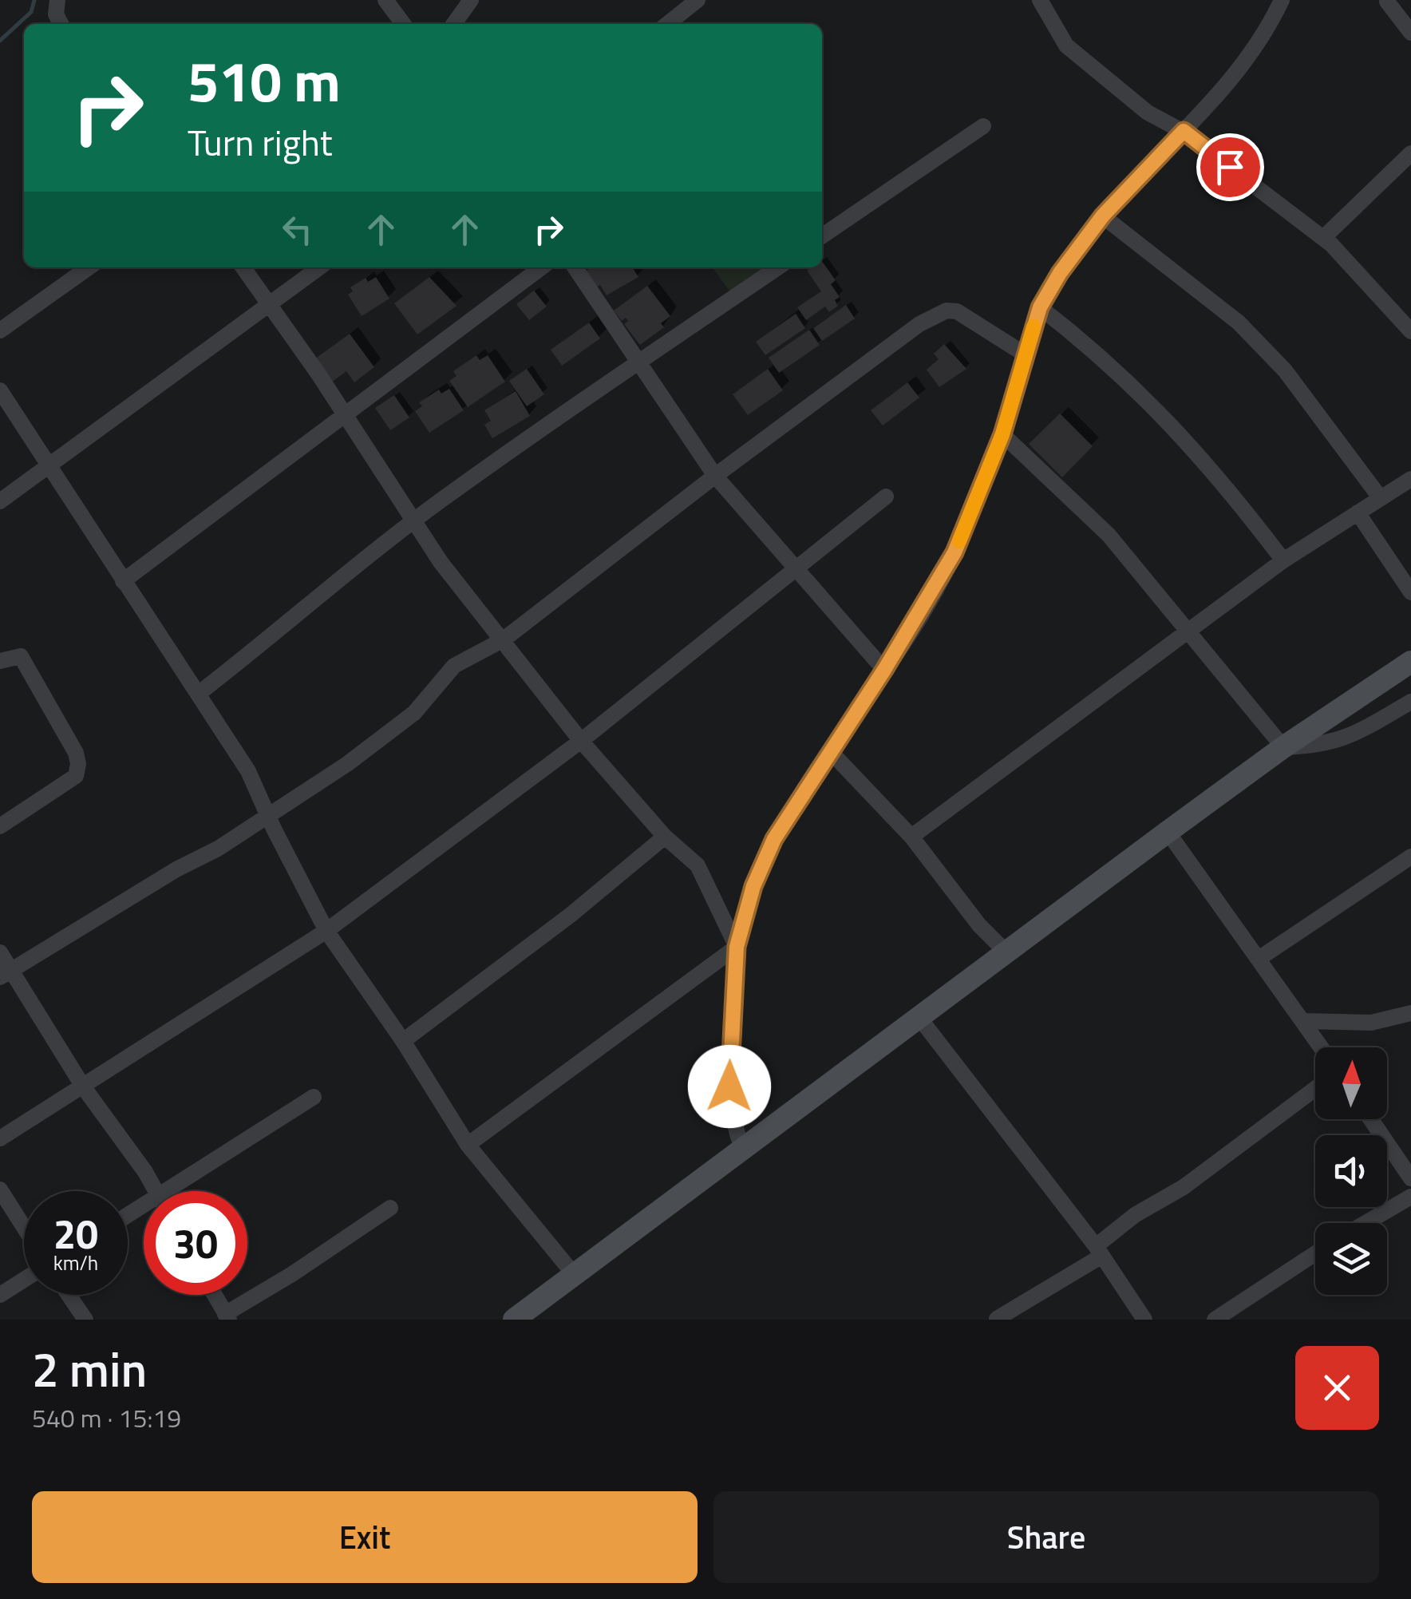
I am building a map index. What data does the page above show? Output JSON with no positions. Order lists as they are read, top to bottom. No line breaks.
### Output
{"north":"top","page":{"turn":["510 m","Turn right"],"speed":"20 km/h","limit":"30","heading":["2 min","540 m · 15:19"],"buttons":["Exit","Share"]}}
